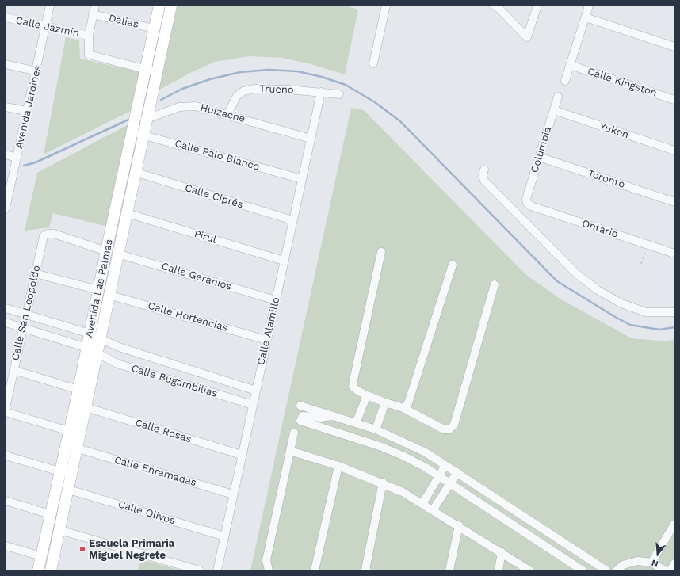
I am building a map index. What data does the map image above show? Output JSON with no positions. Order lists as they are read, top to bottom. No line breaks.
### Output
{"streets":{"street":["Dalias","Calle Jazmín","Calle Kingston","Trueno","Avenida Jardines","Huizache","Yukon","Columbia","Calle Palo Blanco","Toronto","Calle Ciprés","Ontario","Pirul","Calle Geranios","Avenida Las Palmas","Calle San Leopoldo","Calle Hortencias","Calle Alamillo","Calle Bugambilias","Calle Rosas","Calle Enramadas","Calle Olivos"]},"crossings":[["Dalias","Avenida Las Palmas"],["Calle Jazmín","Avenida Jardines"],["Trueno","Huizache"],["Trueno","Calle Alamillo"],["Huizache","Avenida Las Palmas"],["Huizache","Calle Alamillo"],["Yukon","Columbia"],["Columbia","Toronto"],["Columbia","Ontario"],["Calle Palo Blanco","Avenida Las Palmas"],["Calle Palo Blanco","Calle Alamillo"],["Calle Ciprés","Avenida Las Palmas"],["Calle Ciprés","Calle Alamillo"],["Pirul","Avenida Las Palmas"],["Pirul","Calle Alamillo"],["Calle Geranios","Avenida Las Palmas"],["Calle Geranios","Calle Alamillo"],["Avenida Las Palmas","Calle San Leopoldo"],["Avenida Las Palmas","Calle Hortencias"],["Avenida Las Palmas","Calle Bugambilias"],["Avenida Las Palmas","Calle Rosas"],["Avenida Las Palmas","Calle Enramadas"],["Avenida Las Palmas","Calle Olivos"],["Calle San Leopoldo","Calle Hortencias"],["Calle San Leopoldo","Calle Bugambilias"],["Calle Hortencias","Calle Alamillo"],["Calle Alamillo","Calle Bugambilias"],["Calle Alamillo","Calle Rosas"],["Calle Alamillo","Calle Enramadas"],["Calle Alamillo","Calle Olivos"]],"places":["Escuela Primaria Miguel Negrete"],"north":"bottom"}
